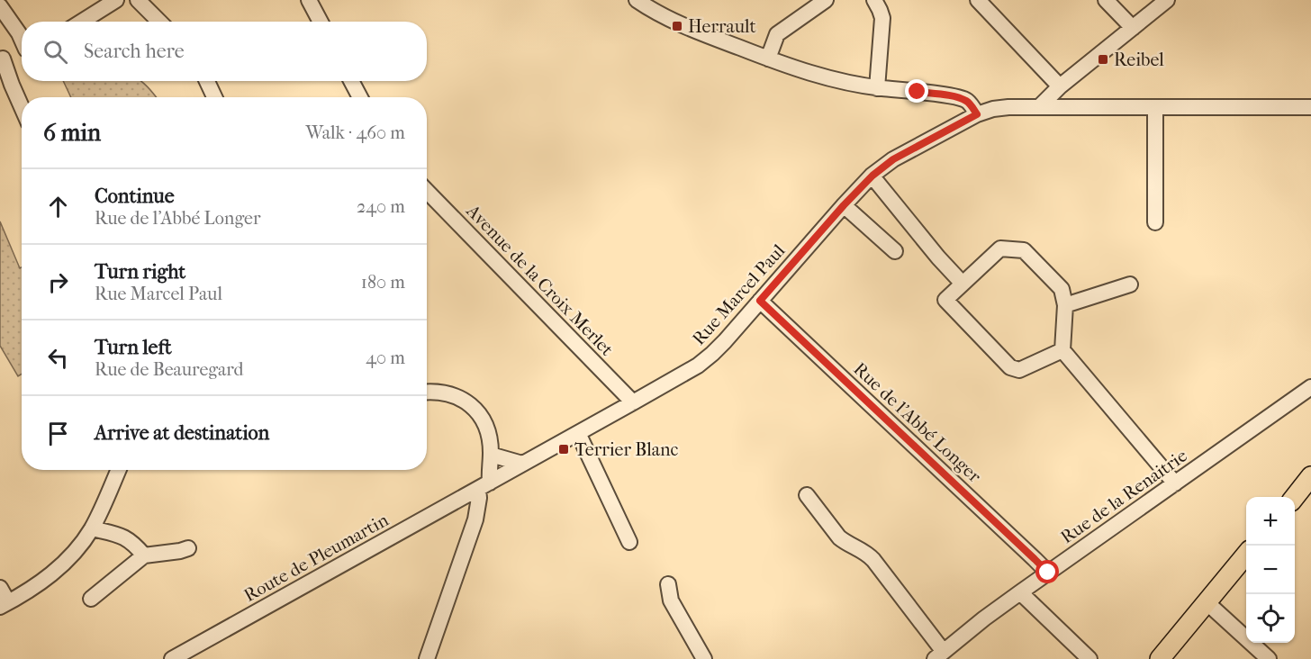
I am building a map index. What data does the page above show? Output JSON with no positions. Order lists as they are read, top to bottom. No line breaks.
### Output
{"streets":{"street":["Avenue de la Croix Merlet","Rue Marcel Paul","Rue de l’Abbé Longer","Rue de la Renaitrie","Route de Pleumartin"]},"crossings":[["Avenue de la Croix Merlet","Rue Marcel Paul"],["Rue Marcel Paul","Rue de l’Abbé Longer"],["Rue Marcel Paul","Route de Pleumartin"],["Rue de l’Abbé Longer","Rue de la Renaitrie"]],"places":{"transit":["Herrault","Reibel","Terrier Blanc"]},"page":{"search":"Search here","heading":["6 min","Walk · 460 m"],"list":[["Continue","Rue de l’Abbé Longer","240 m"],["Turn right","Rue Marcel Paul","180 m"],["Turn left","Rue de Beauregard","40 m"],"Arrive at destination"],"map_buttons":["+","−"]}}
